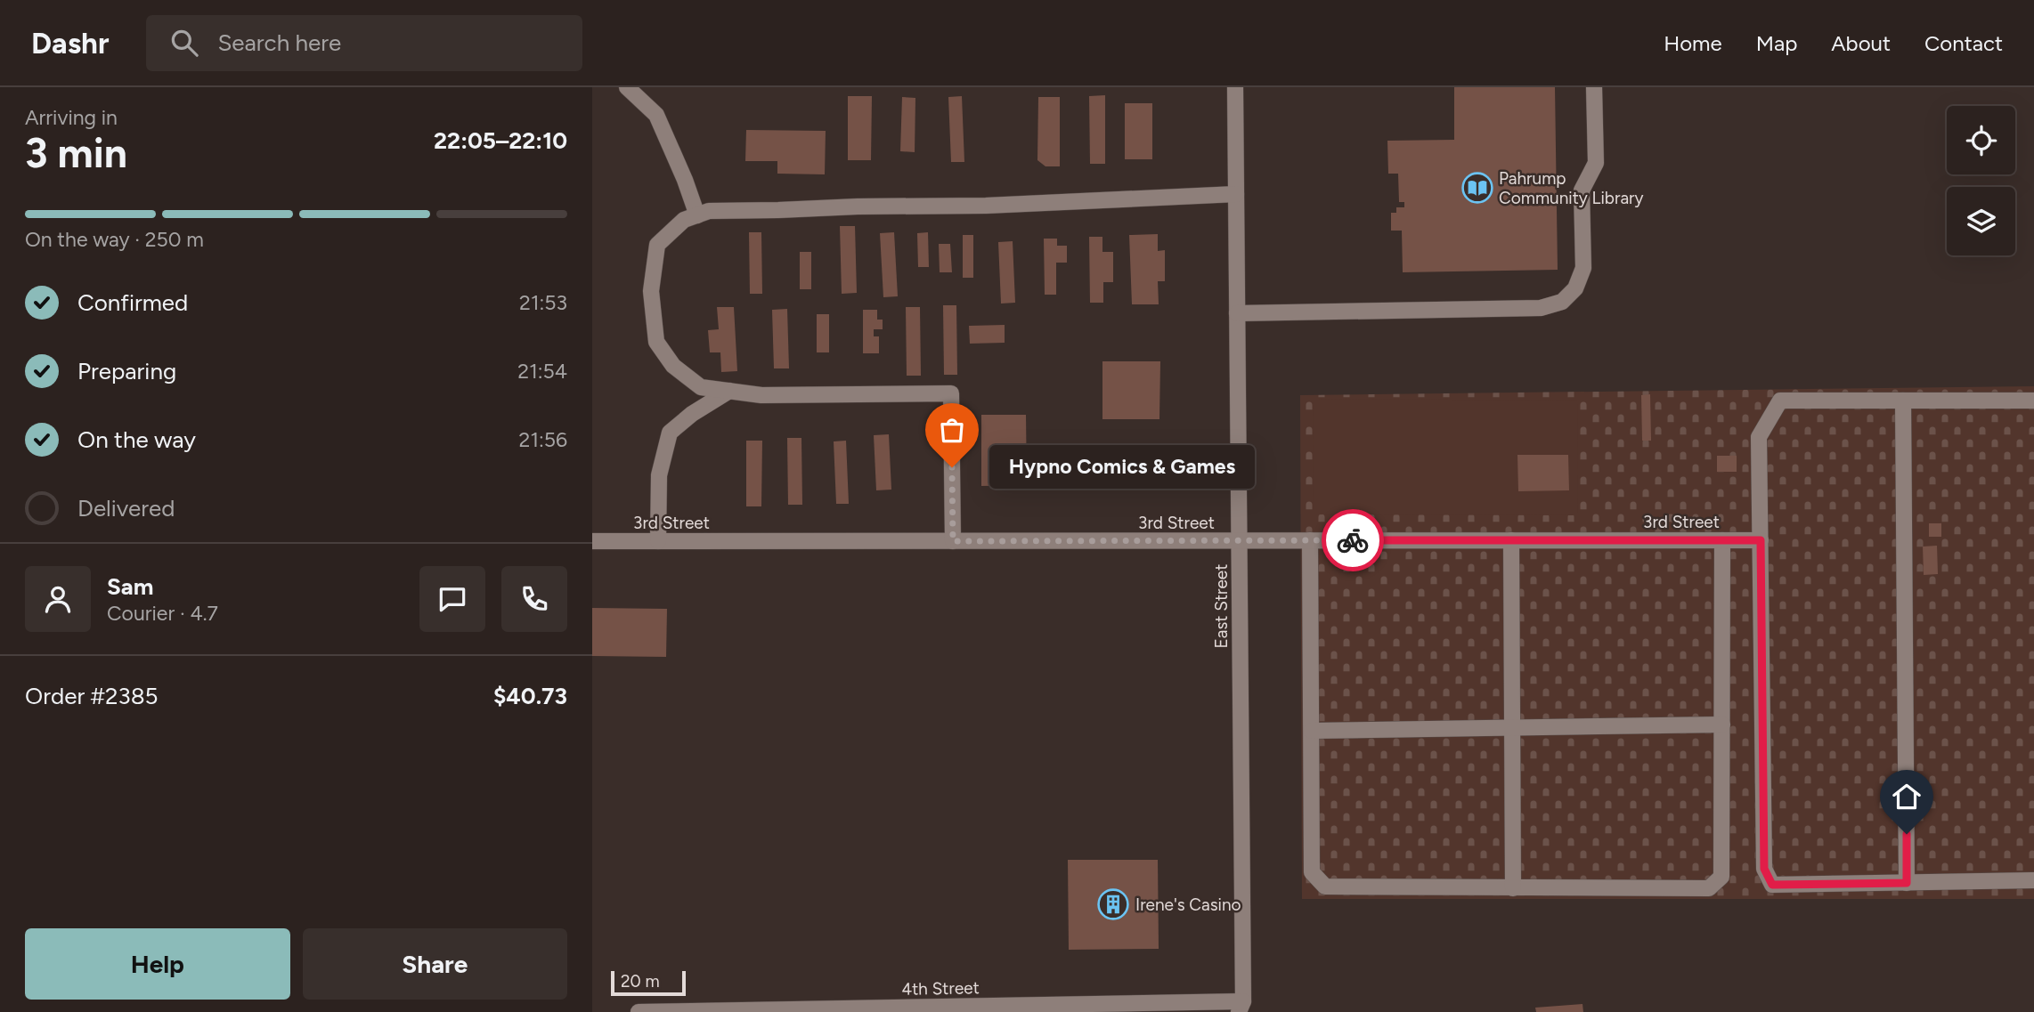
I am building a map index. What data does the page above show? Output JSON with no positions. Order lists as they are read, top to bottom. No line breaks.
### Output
{"streets":{"street":["3rd Street","East Street","4th Street"]},"crossings":[["3rd Street","East Street"],["East Street","4th Street"]],"places":{"library":["Pahrump Community Library"],"other":["Hypno Comics & Games"],"building":["Irene's Casino"]},"scale_bar":"20 m","page":{"header":"Dashr","search":"Search here","nav":["Home","Map","About","Contact"],"heading":["3 min","Arriving in","22:05–22:10"],"panel":["Sam","Courier · 4.7","Order #2385","$40.73"],"bar":"On the way · 250 m","list":[["Confirmed","21:53"],["Preparing","21:54"],["On the way","21:56"],"Delivered"],"bubble":"Hypno Comics & Games","buttons":["Help","Share"],"scale":"20 m"}}
